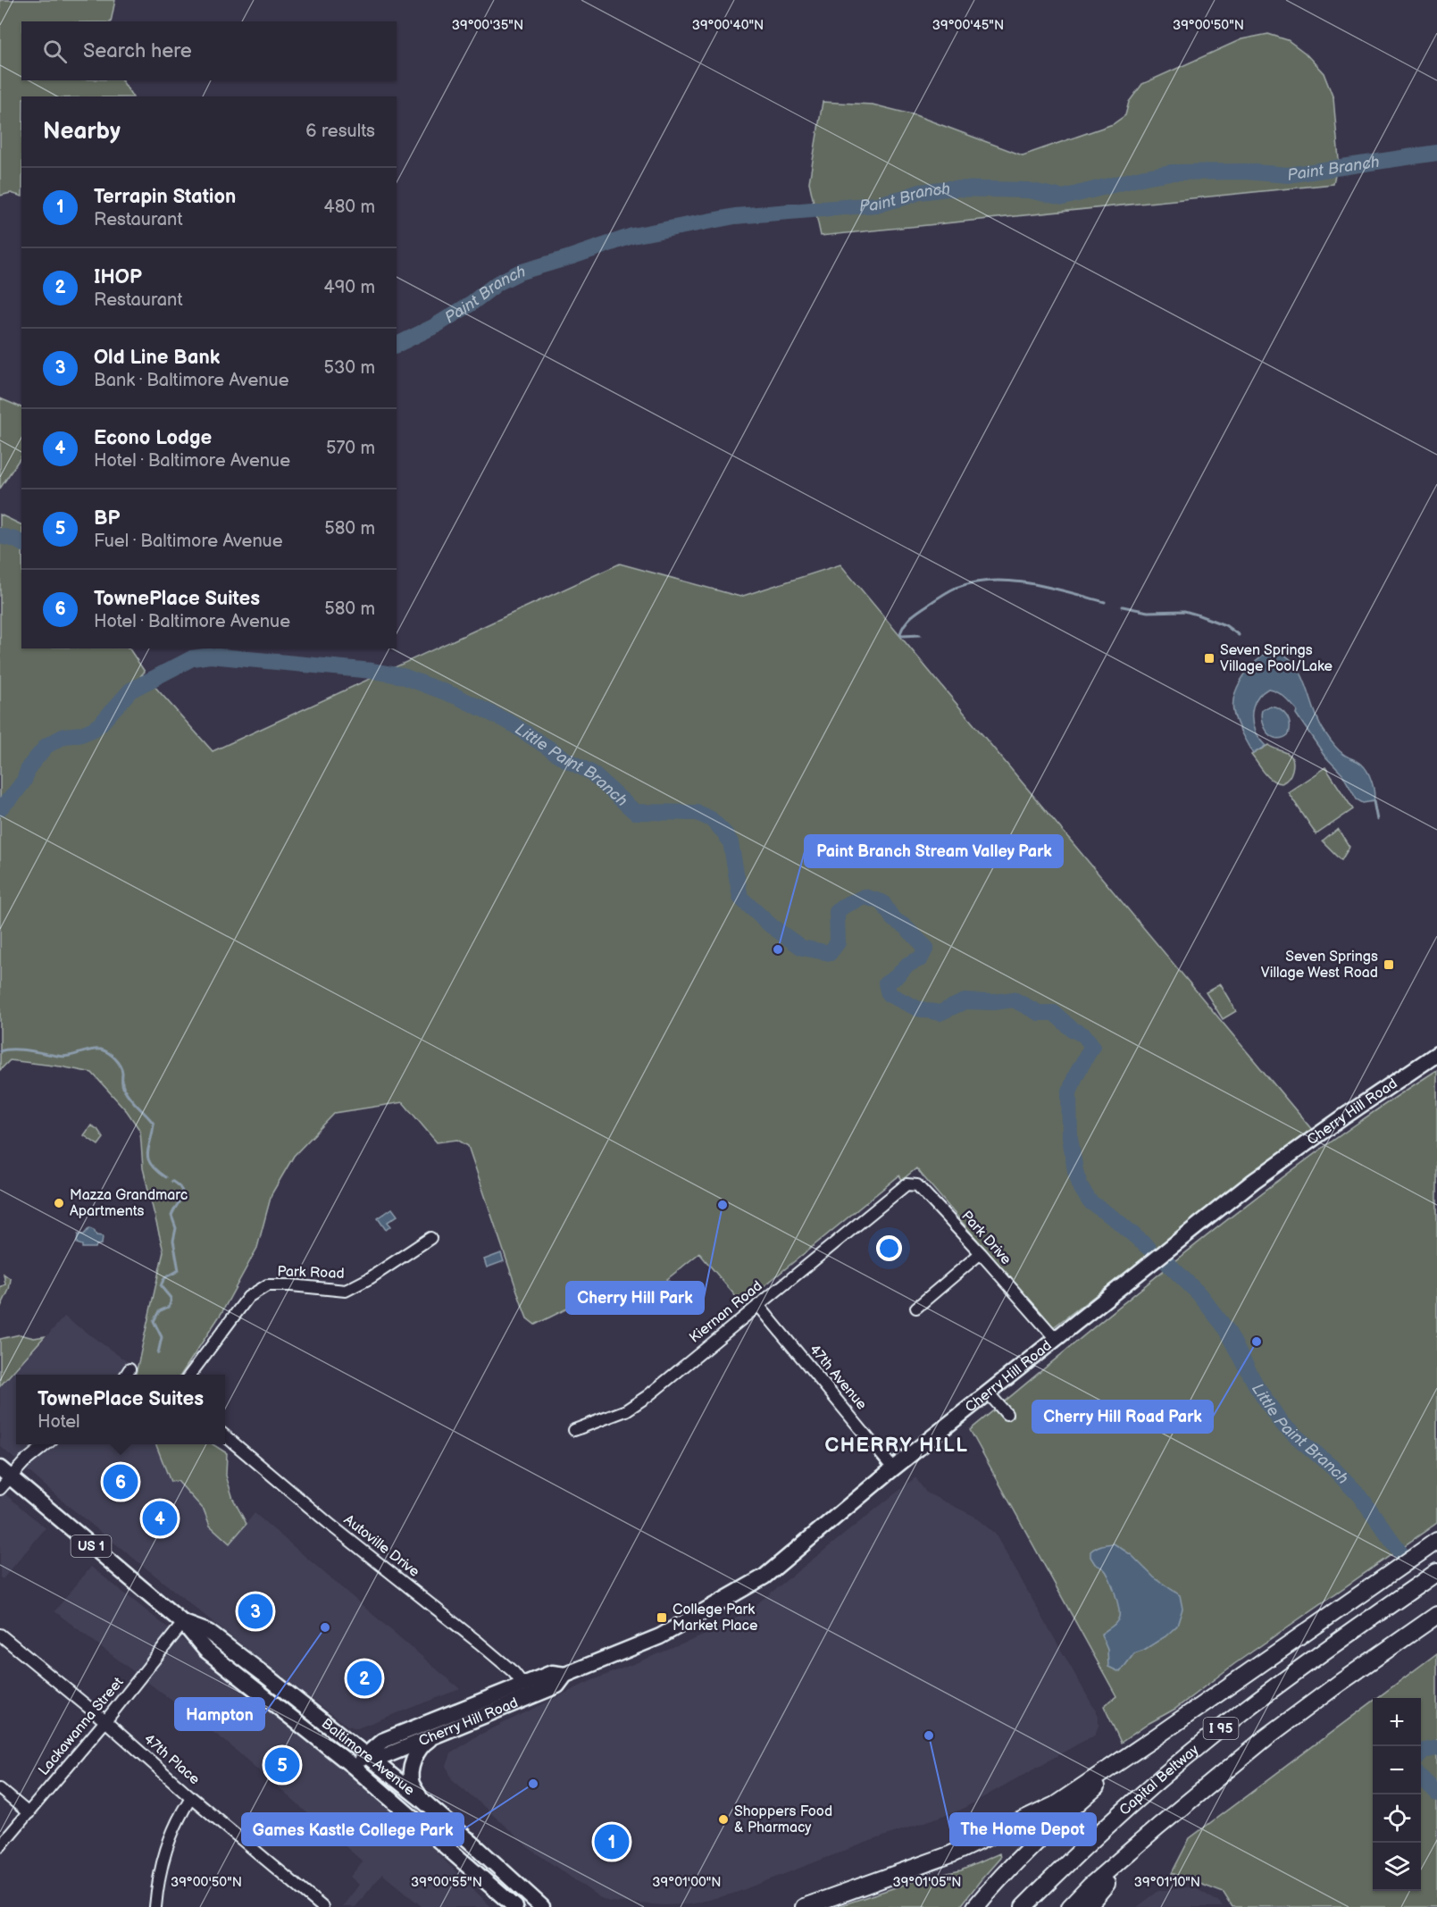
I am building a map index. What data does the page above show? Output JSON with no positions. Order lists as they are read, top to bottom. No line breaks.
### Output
{"streets":{"highway":["I 95","Capital Beltway"],"main road":["Cherry Hill Road","US 1","Baltimore Avenue"],"street":["Park Drive","Park Road","Kiernan Road","47th Avenue","Autoville Drive","Lackawanna Street","47th Place"]},"crossings":[["Cherry Hill Road","Park Drive"],["Cherry Hill Road","47th Avenue"],["Cherry Hill Road","Autoville Drive"],["Cherry Hill Road","Baltimore Avenue"],["Park Drive","Kiernan Road"],["Kiernan Road","47th Avenue"],["Lackawanna Street","Baltimore Avenue"],["Lackawanna Street","47th Place"]],"districts":["CHERRY HILL"],"water":["Paint Branch","Little Paint Branch"],"places":{"transit":["Seven Springs Village Pool/Lake","Seven Springs Village West Road","College Park Market Place"],"other":["Paint Branch Stream Valley Park","Mazza Grandmarc Apartments","Cherry Hill Park","Cherry Hill Road Park","Hampton","The Home Depot","Games Kastle College Park","Shoppers Food & Pharmacy"]},"page":{"search":"Search here","heading":["Nearby","6 results"],"list":[{"mark":"1","name":"Terrapin Station","note":"Restaurant","value":"480 m"},{"mark":"2","name":"IHOP","note":"Restaurant","value":"490 m"},{"mark":"3","name":"Old Line Bank","note":"Bank · Baltimore Avenue","value":"530 m"},{"mark":"4","name":"Econo Lodge","note":"Hotel · Baltimore Avenue","value":"570 m"},{"mark":"5","name":"BP","note":"Fuel · Baltimore Avenue","value":"580 m"},{"mark":"6","name":"TownePlace Suites","note":"Hotel · Baltimore Avenue","value":"580 m"}],"popup":["TownePlace Suites","Hotel"],"pins":["6","4","3","2","5","1"],"map_buttons":["+","−"]},"coordinates":["39°00'35\"N","39°00'40\"N","39°00'45\"N","39°00'50\"N","39°00'55\"N","39°01'00\"N","39°01'05\"N","39°01'10\"N"]}
